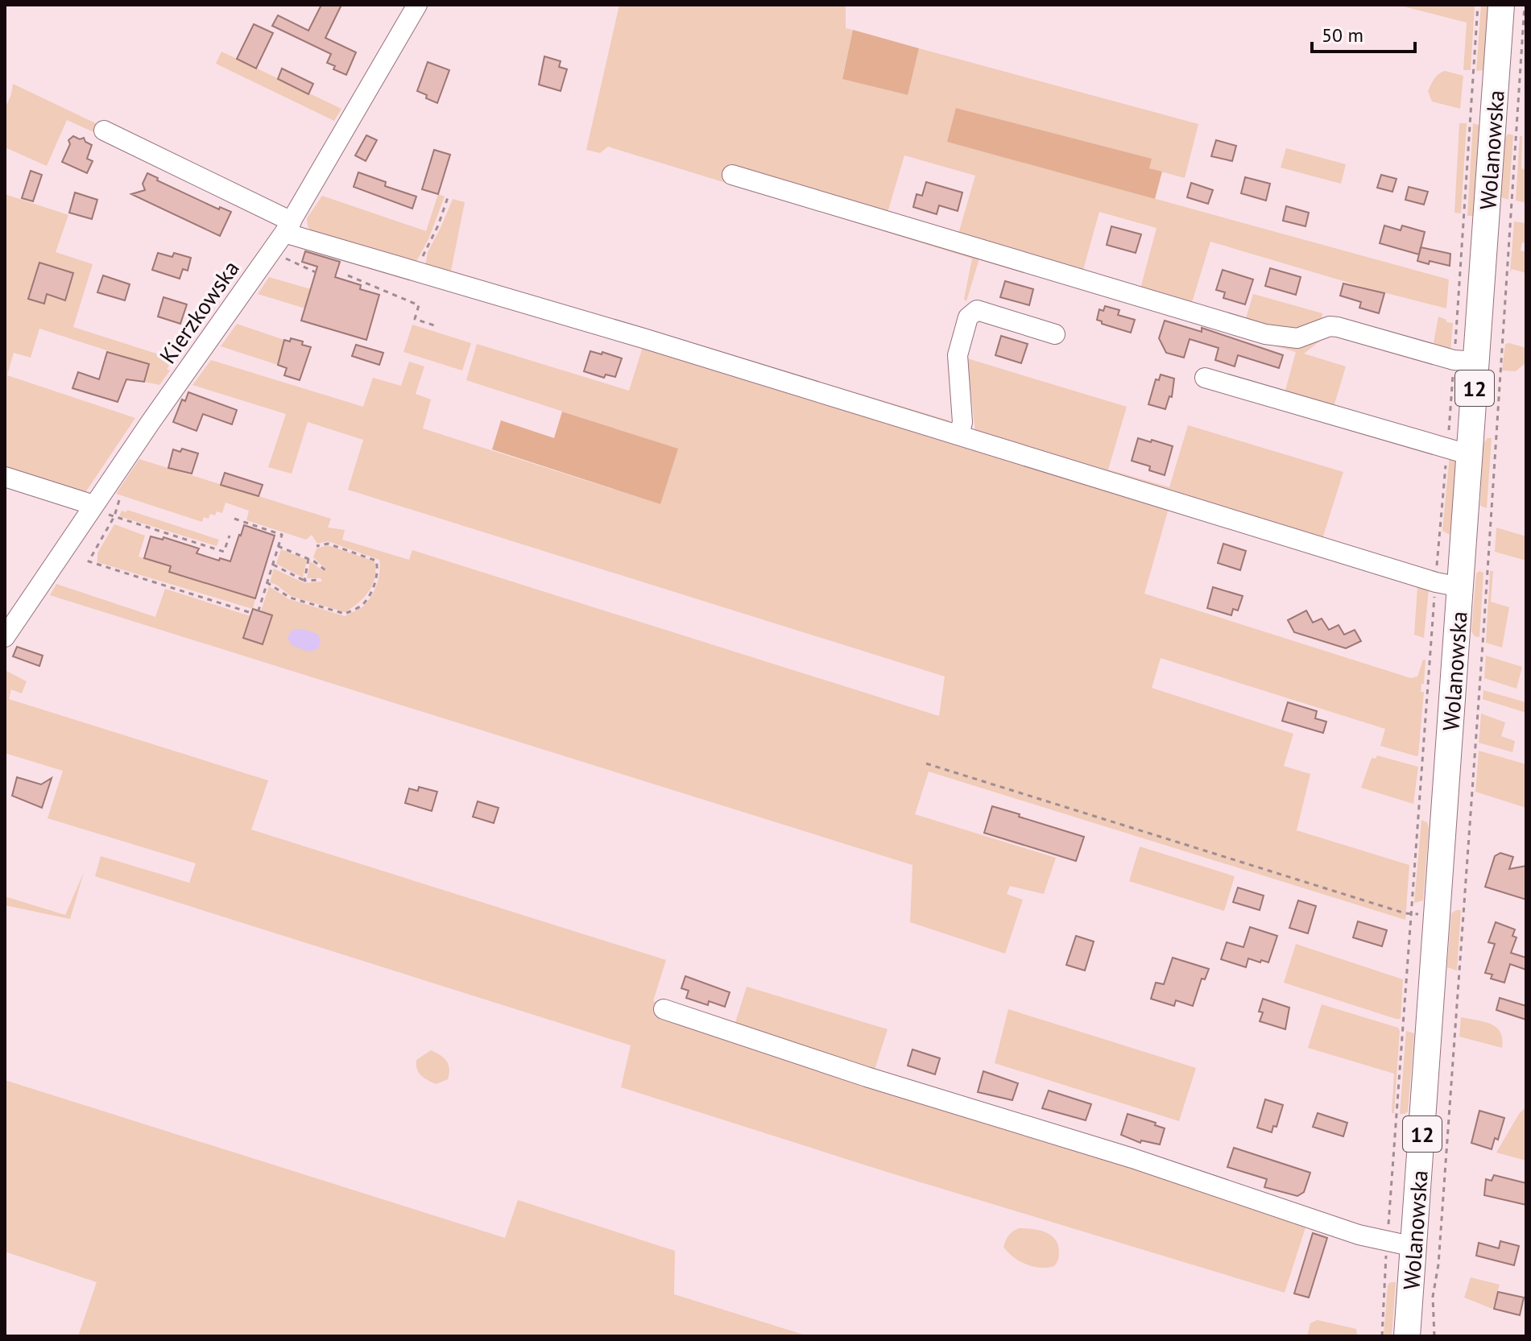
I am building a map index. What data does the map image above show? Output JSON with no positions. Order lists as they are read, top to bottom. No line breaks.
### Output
{"streets":{"main road":["Wolanowska","12"],"street":["Kierzkowska"]},"scale_bar":"50 m"}
